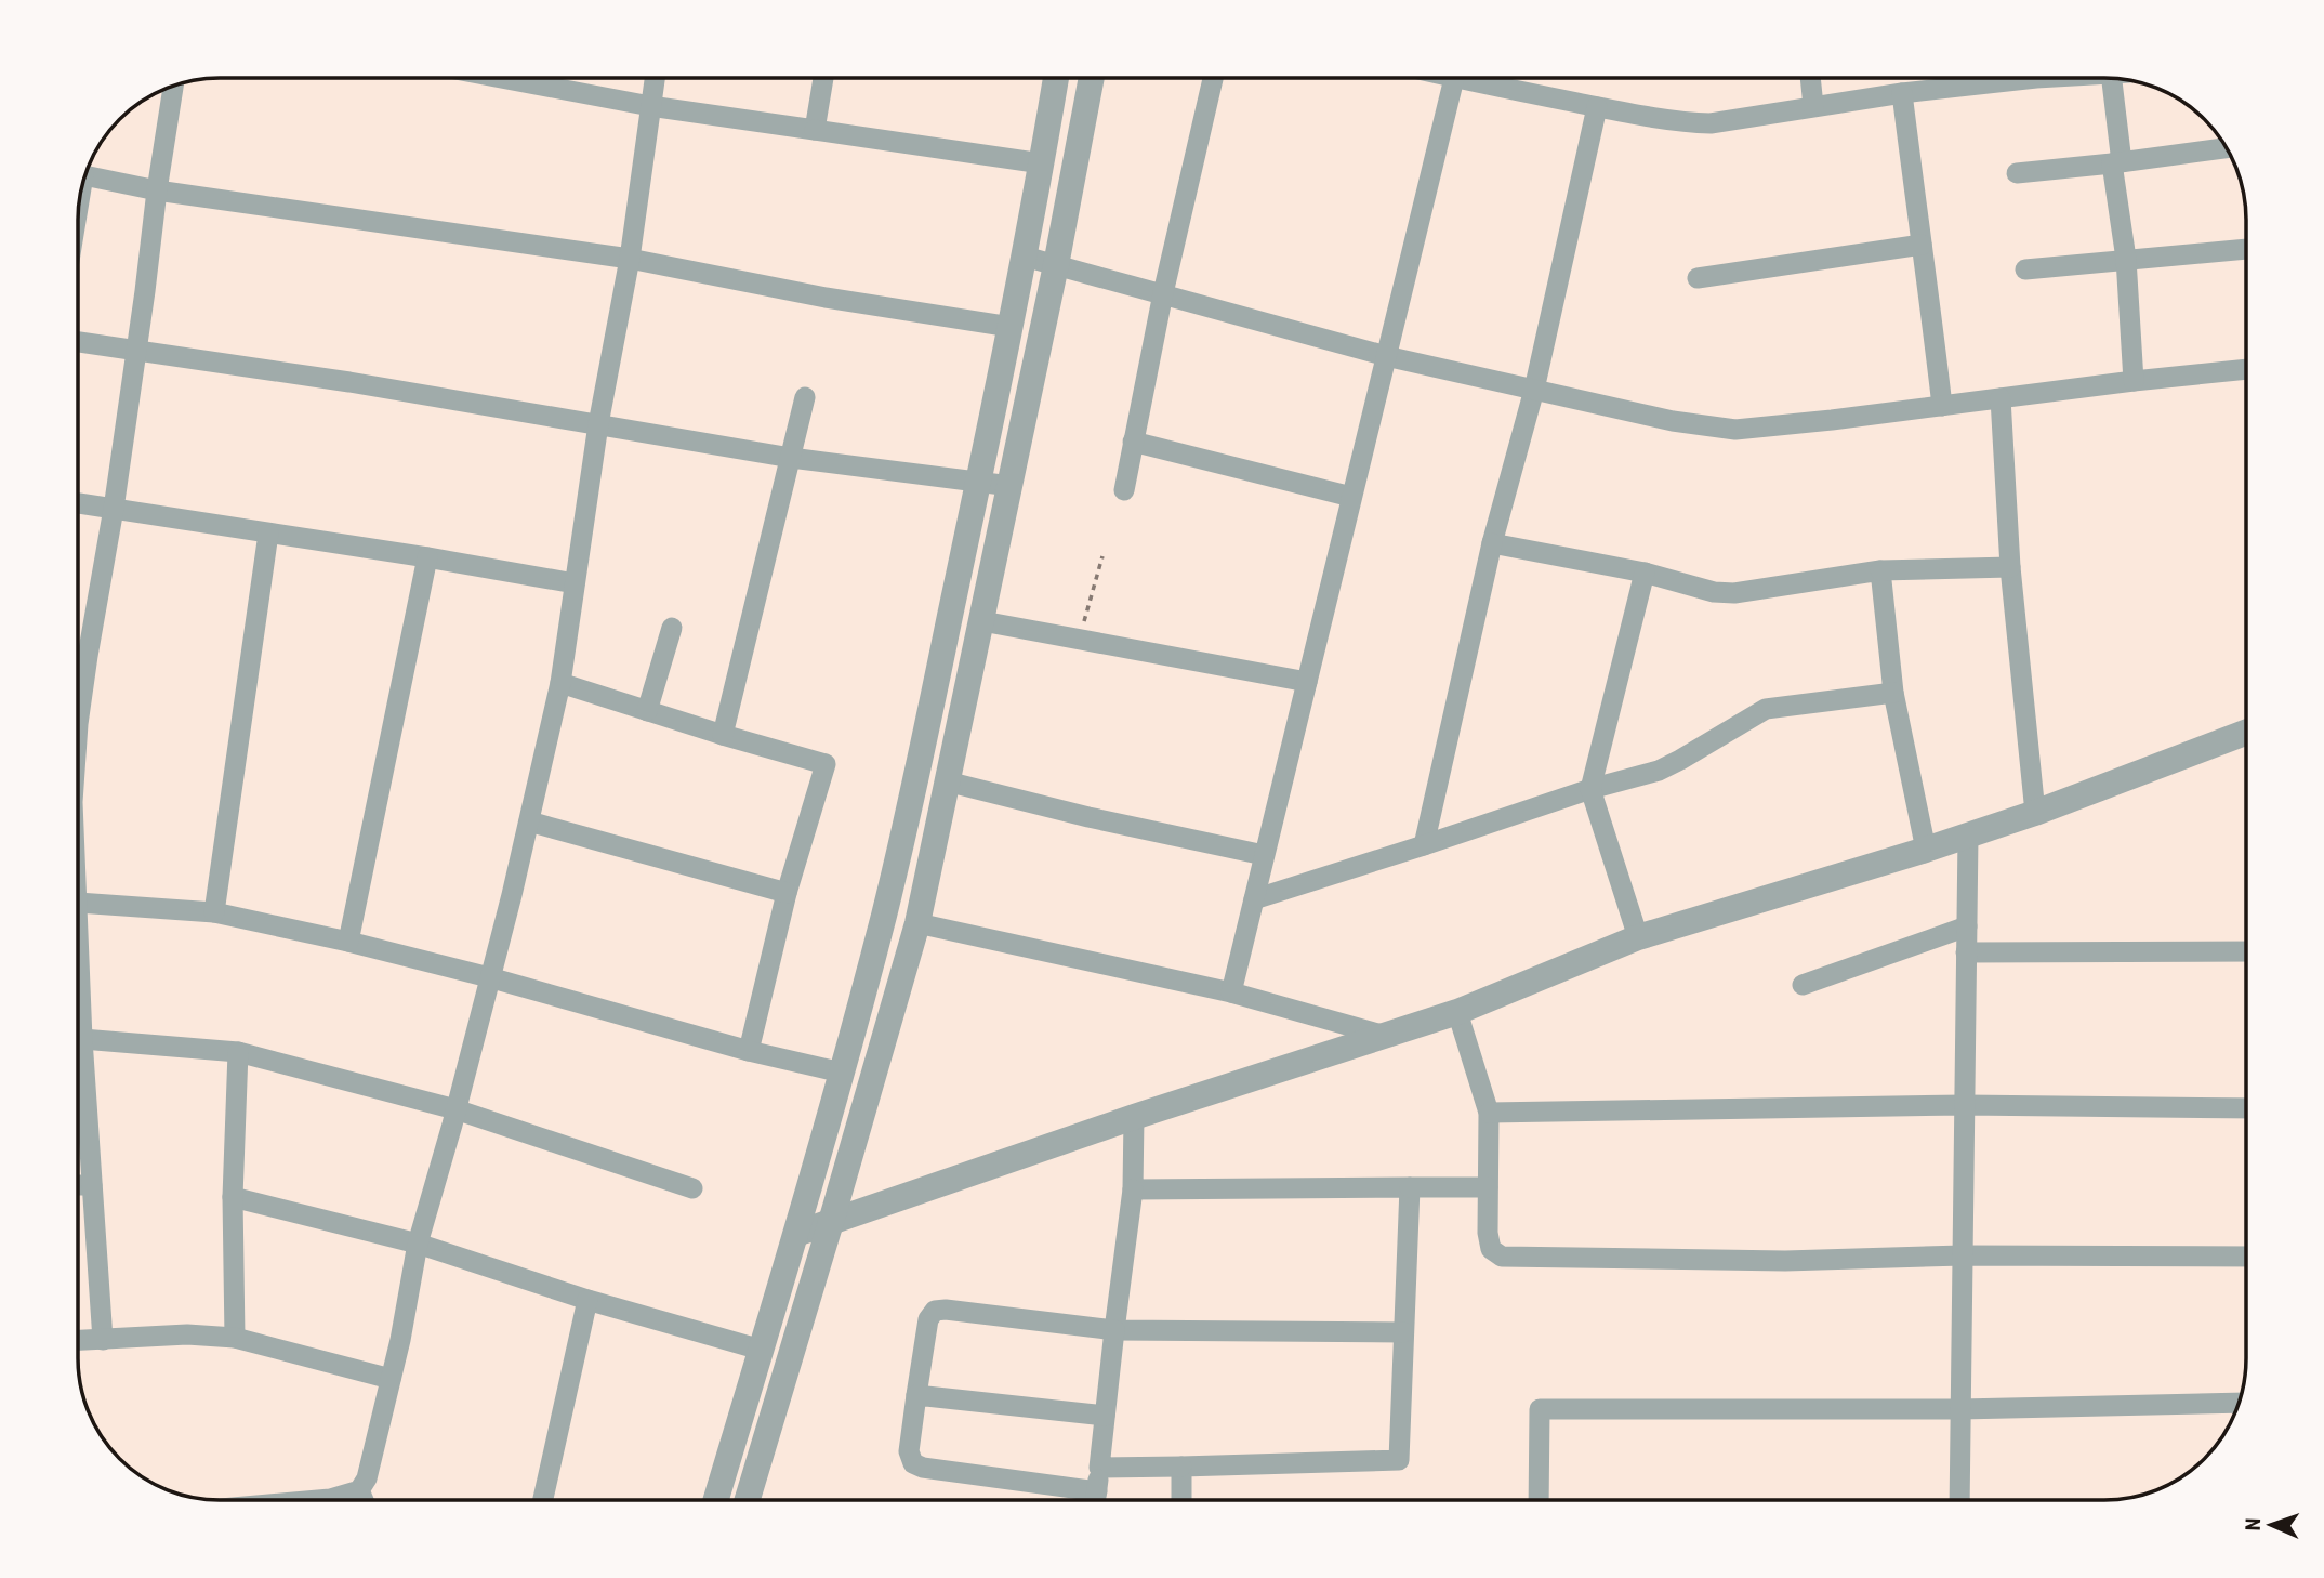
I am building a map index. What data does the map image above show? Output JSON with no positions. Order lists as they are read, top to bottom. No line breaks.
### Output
{"north":"left"}
